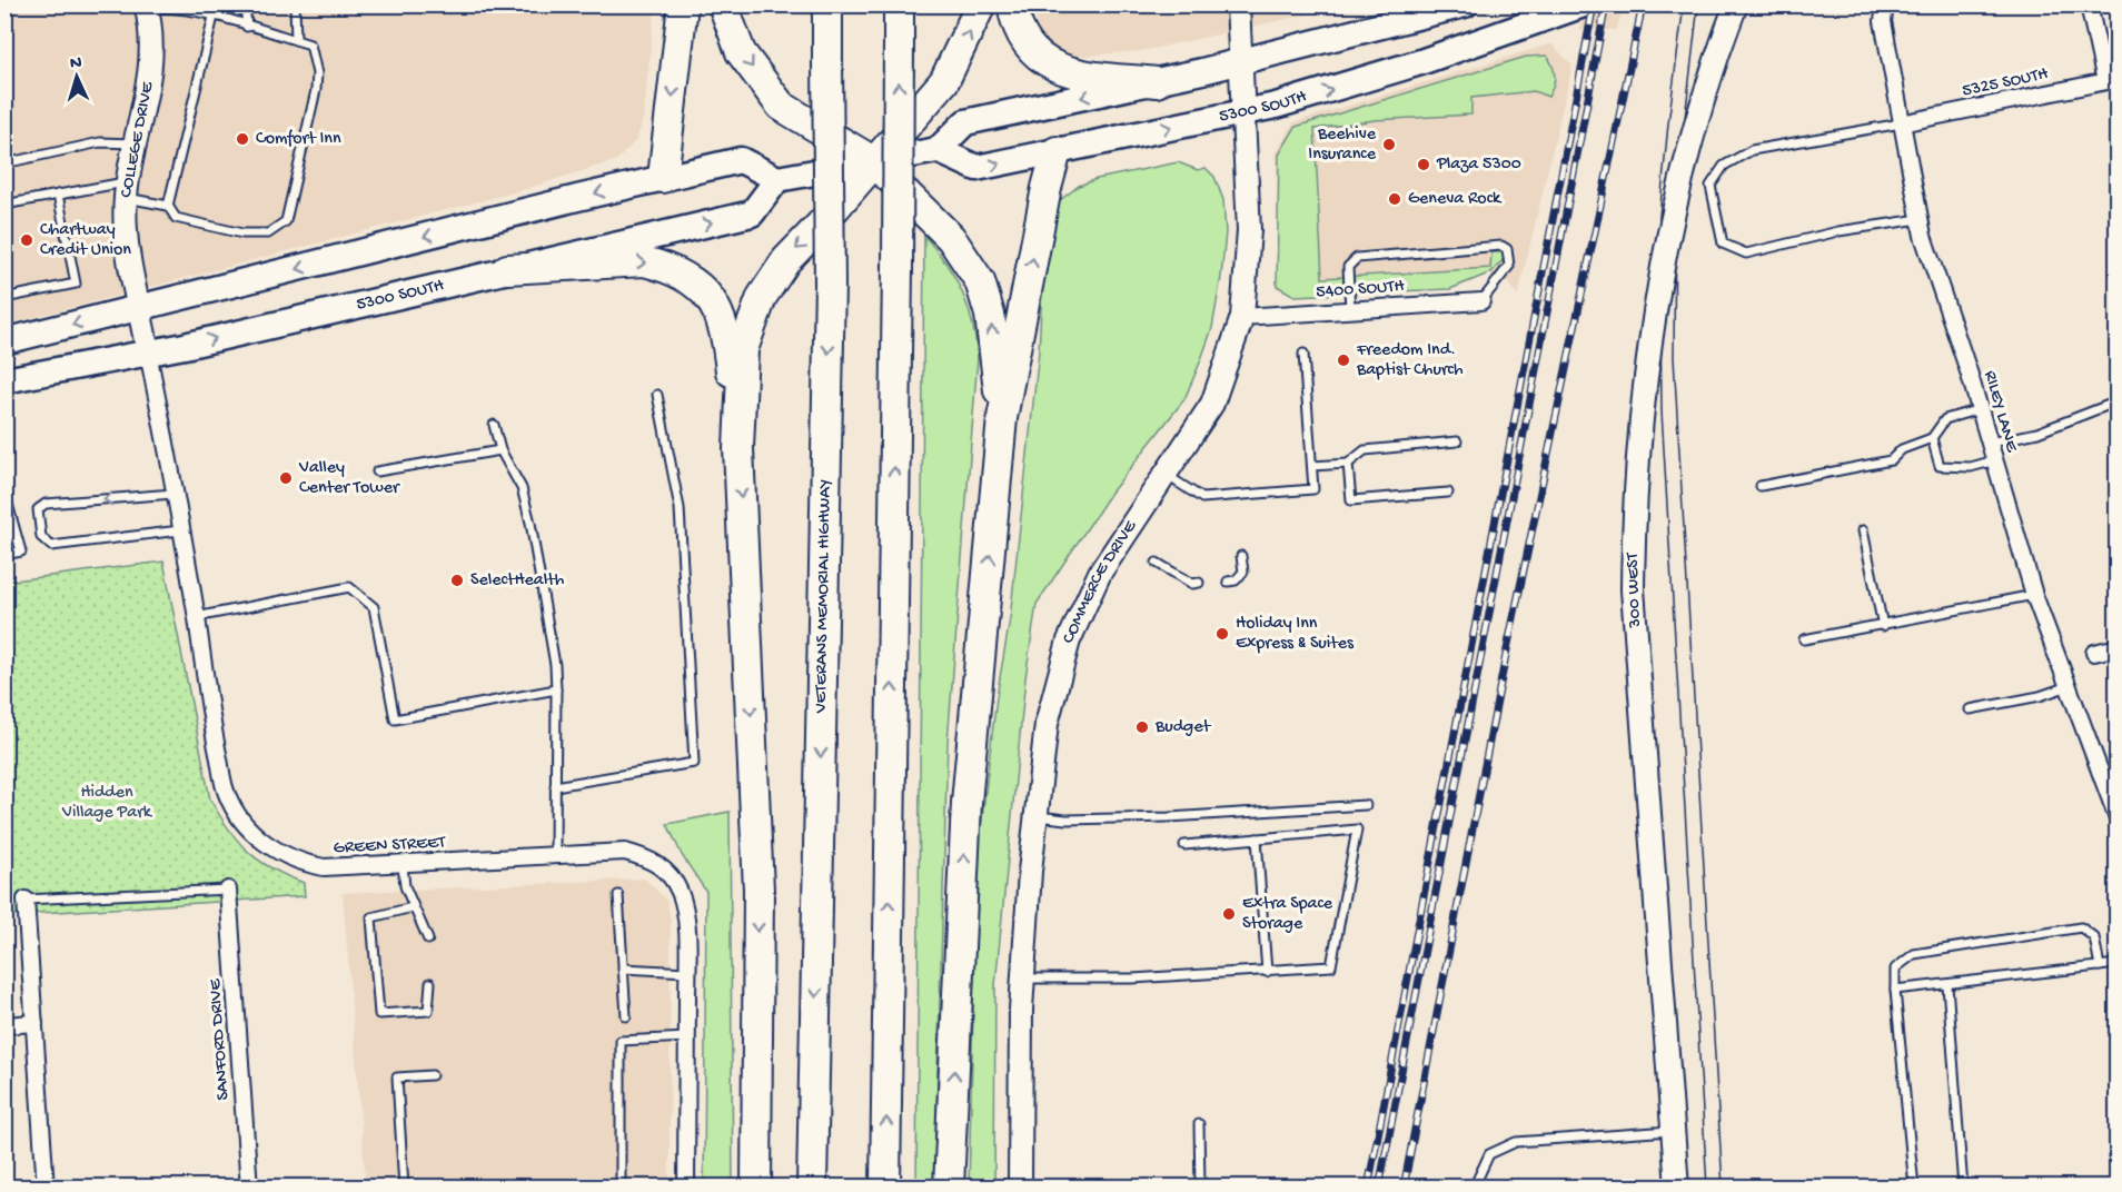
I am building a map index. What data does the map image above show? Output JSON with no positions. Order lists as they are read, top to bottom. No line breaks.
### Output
{"streets":{"highway":["VETERANS MEMORIAL HIGHWAY"],"main road":["5300 SOUTH"],"street":["5325 SOUTH","COLLEGE DRIVE","5400 SOUTH","RILEY LANE","COMMERCE DRIVE","300 WEST","GREEN STREET","SANFORD DRIVE"]},"crossings":[["5325 SOUTH","RILEY LANE"],["5300 SOUTH","COLLEGE DRIVE"],["5300 SOUTH","COMMERCE DRIVE"],["5300 SOUTH","GREEN STREET"],["COLLEGE DRIVE","GREEN STREET"],["5400 SOUTH","COMMERCE DRIVE"]],"parks":["Hidden Village Park"],"places":["Comfort Inn","Beehive Insurance","Plaza 5300","Geneva Rock","Chartway Credit Union","Freedom Ind. Baptist Church","Valley Center Tower","SelectHealth","Holiday Inn Express & Suites","Budget","Extra Space Storage"],"north":"top"}
